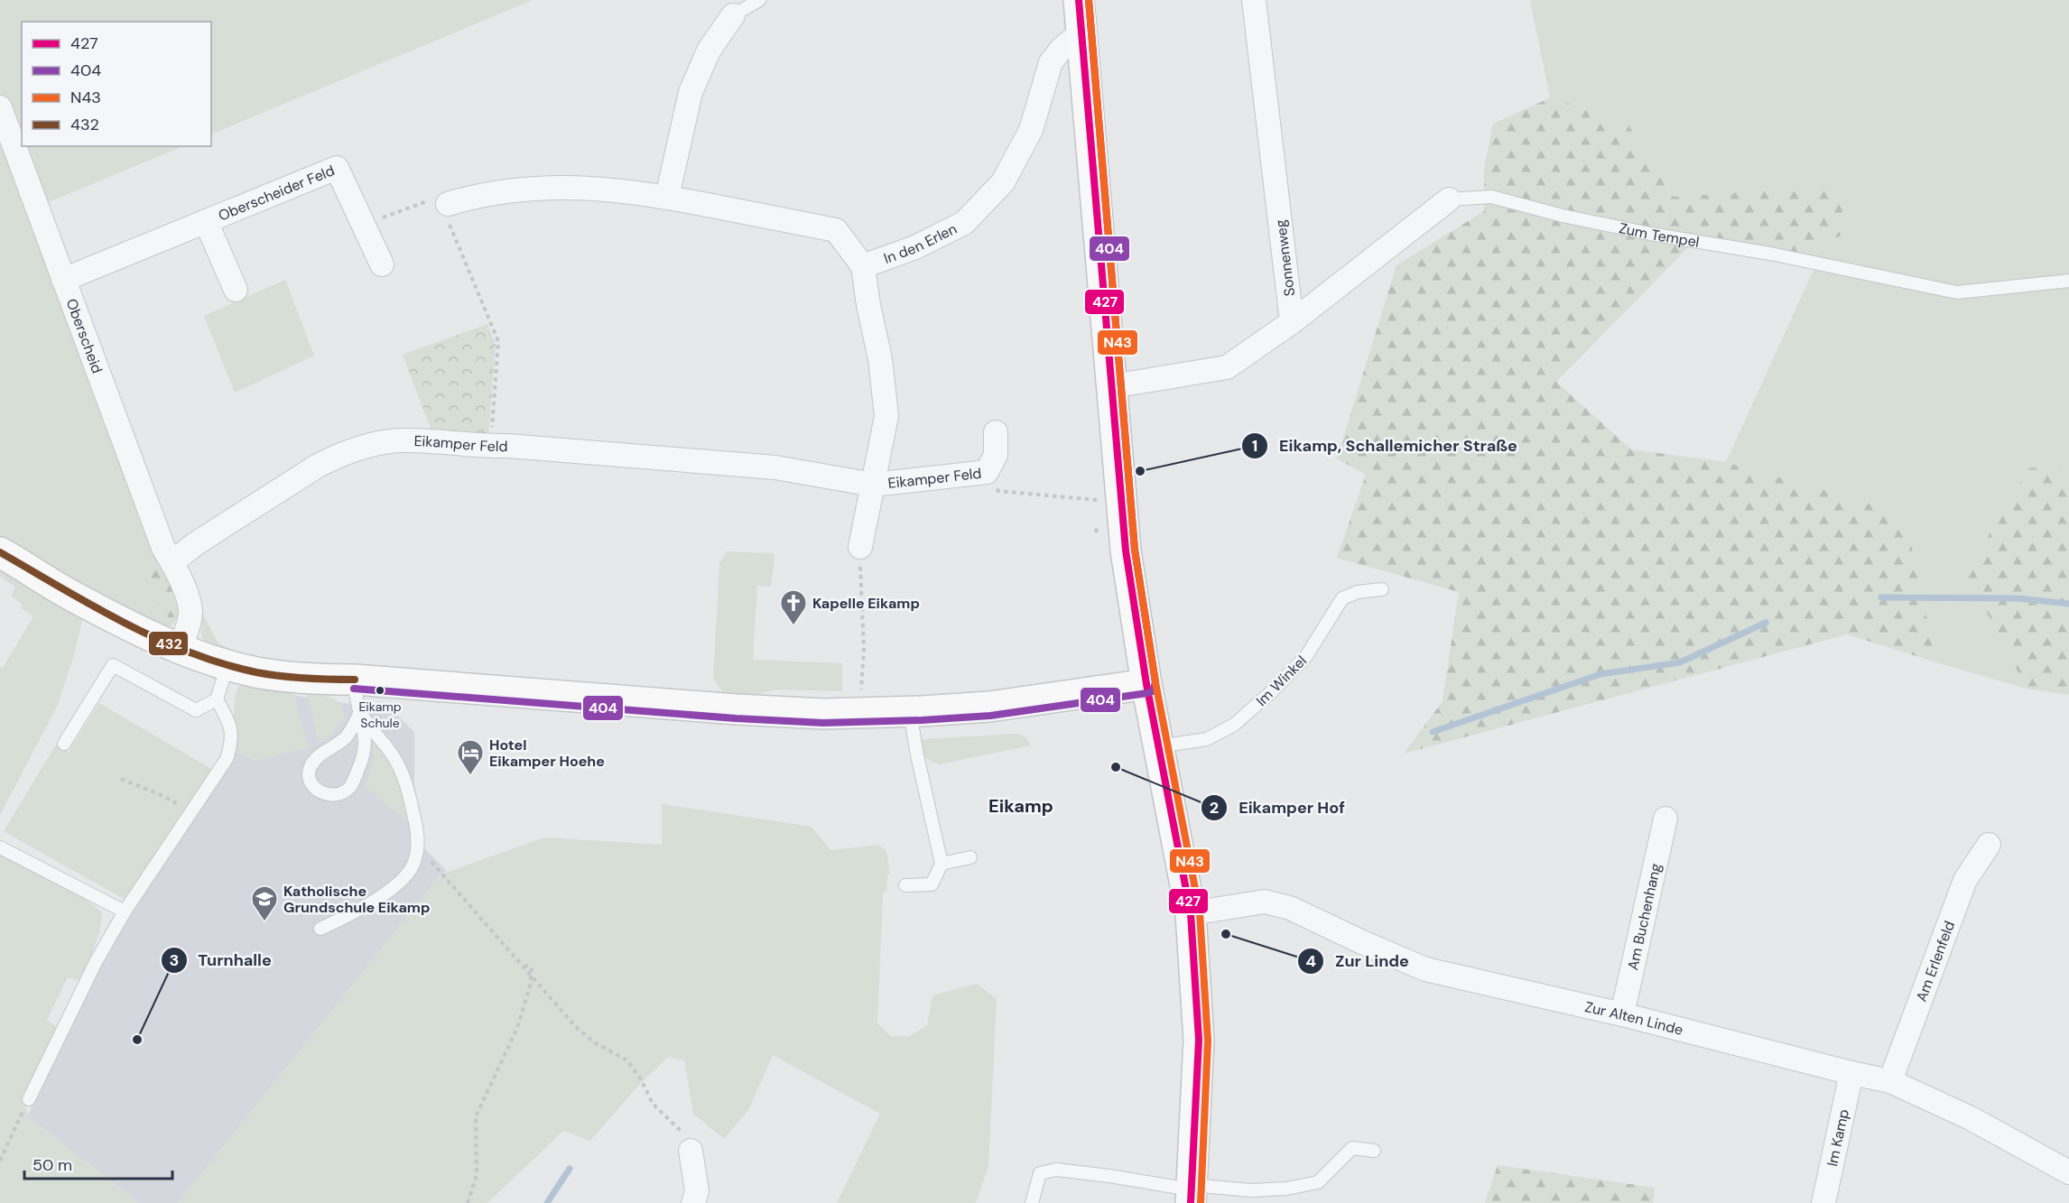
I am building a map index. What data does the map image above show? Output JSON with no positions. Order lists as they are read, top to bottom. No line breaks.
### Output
{"streets":{"street":["Oberscheider Feld","Zum Tempel","In den Erlen","Sonnenweg","Oberscheid","Eikamper Feld","Am Buchenhang","Am Erlenfeld","Zur Alten Linde","Im Kamp"],"lane":["Im Winkel"]},"crossings":[["Oberscheider Feld","Oberscheid"],["Zum Tempel","Sonnenweg"],["In den Erlen","Eikamper Feld"],["Oberscheid","Eikamper Feld"],["Am Buchenhang","Zur Alten Linde"],["Am Erlenfeld","Zur Alten Linde"],["Zur Alten Linde","Im Kamp"]],"districts":["Eikamp"],"places":{"other":["Eikamp, Schallemicher Straße","Eikamp Schule","Eikamper Hof","Zur Linde","Turnhalle"],"church":["Kapelle Eikamp"],"hotel":["Hotel Eikamper Hoehe"],"school or university":["Katholische Grundschule Eikamp"]},"lines":["transit line 427","transit line 404","transit line N43","transit line 432"],"legend":["427","404","N43","432"],"scale_bar":"50 m"}
